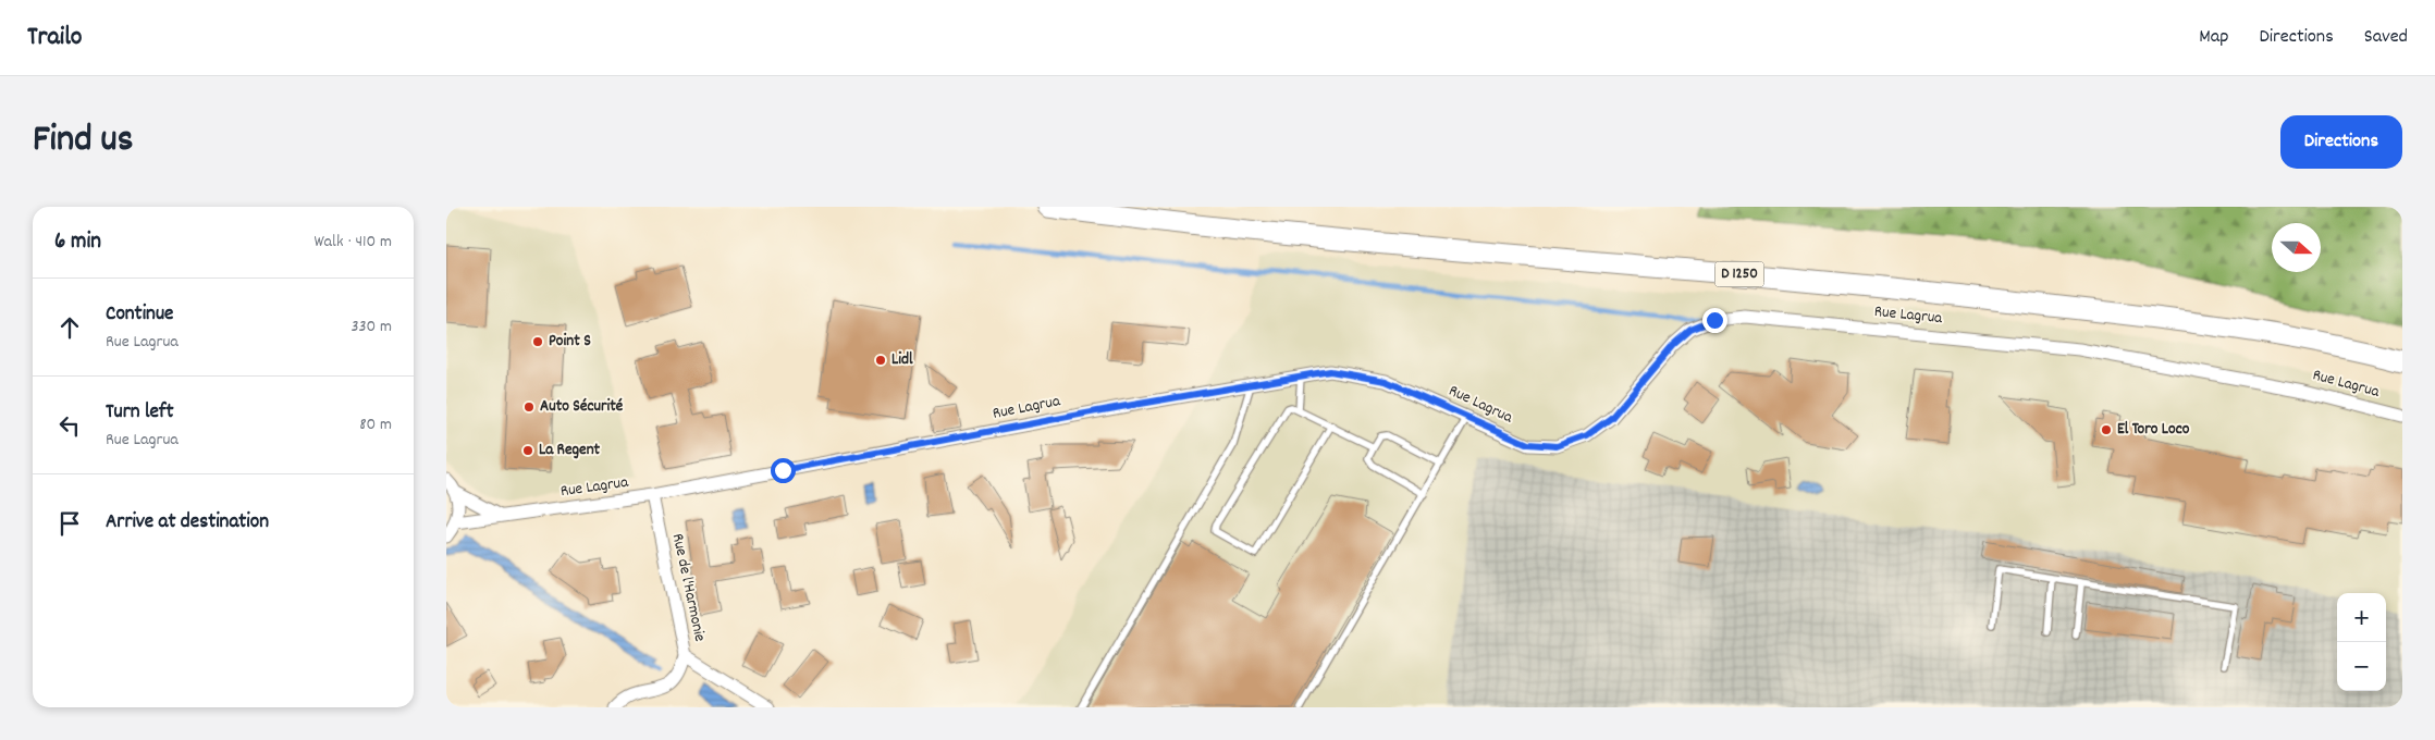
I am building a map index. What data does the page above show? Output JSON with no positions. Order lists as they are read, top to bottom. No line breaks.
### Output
{"streets":{"main road":["D 1250"],"street":["Rue Lagrua","Rue de l'Harmonie"]},"crossings":[["Rue Lagrua","Rue de l'Harmonie"]],"places":["Point S","Lidl","Auto Sécurité","El Toro Loco","La Regent"],"north":"right","page":{"header":"Trailo","nav":["Map","Directions","Saved"],"title":"Find us","buttons":"Directions","heading":["6 min","Walk · 410 m"],"list":[["Continue","Rue Lagrua","330 m"],["Turn left","Rue Lagrua","80 m"],"Arrive at destination"],"map_buttons":["+","−"]}}
